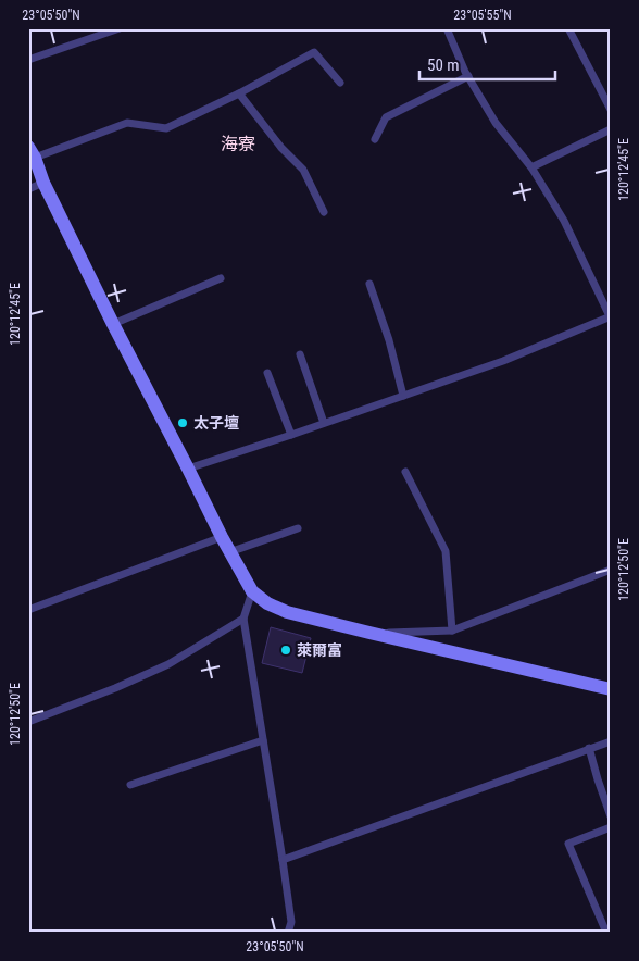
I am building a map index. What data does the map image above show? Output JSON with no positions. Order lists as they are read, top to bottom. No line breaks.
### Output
{"districts":["海寮"],"places":["太子壇","萊爾富"],"scale_bar":"50 m","coordinates":["23°05'50\"N","23°05'55\"N","120°12'45\"E","120°12'50\"E"]}
